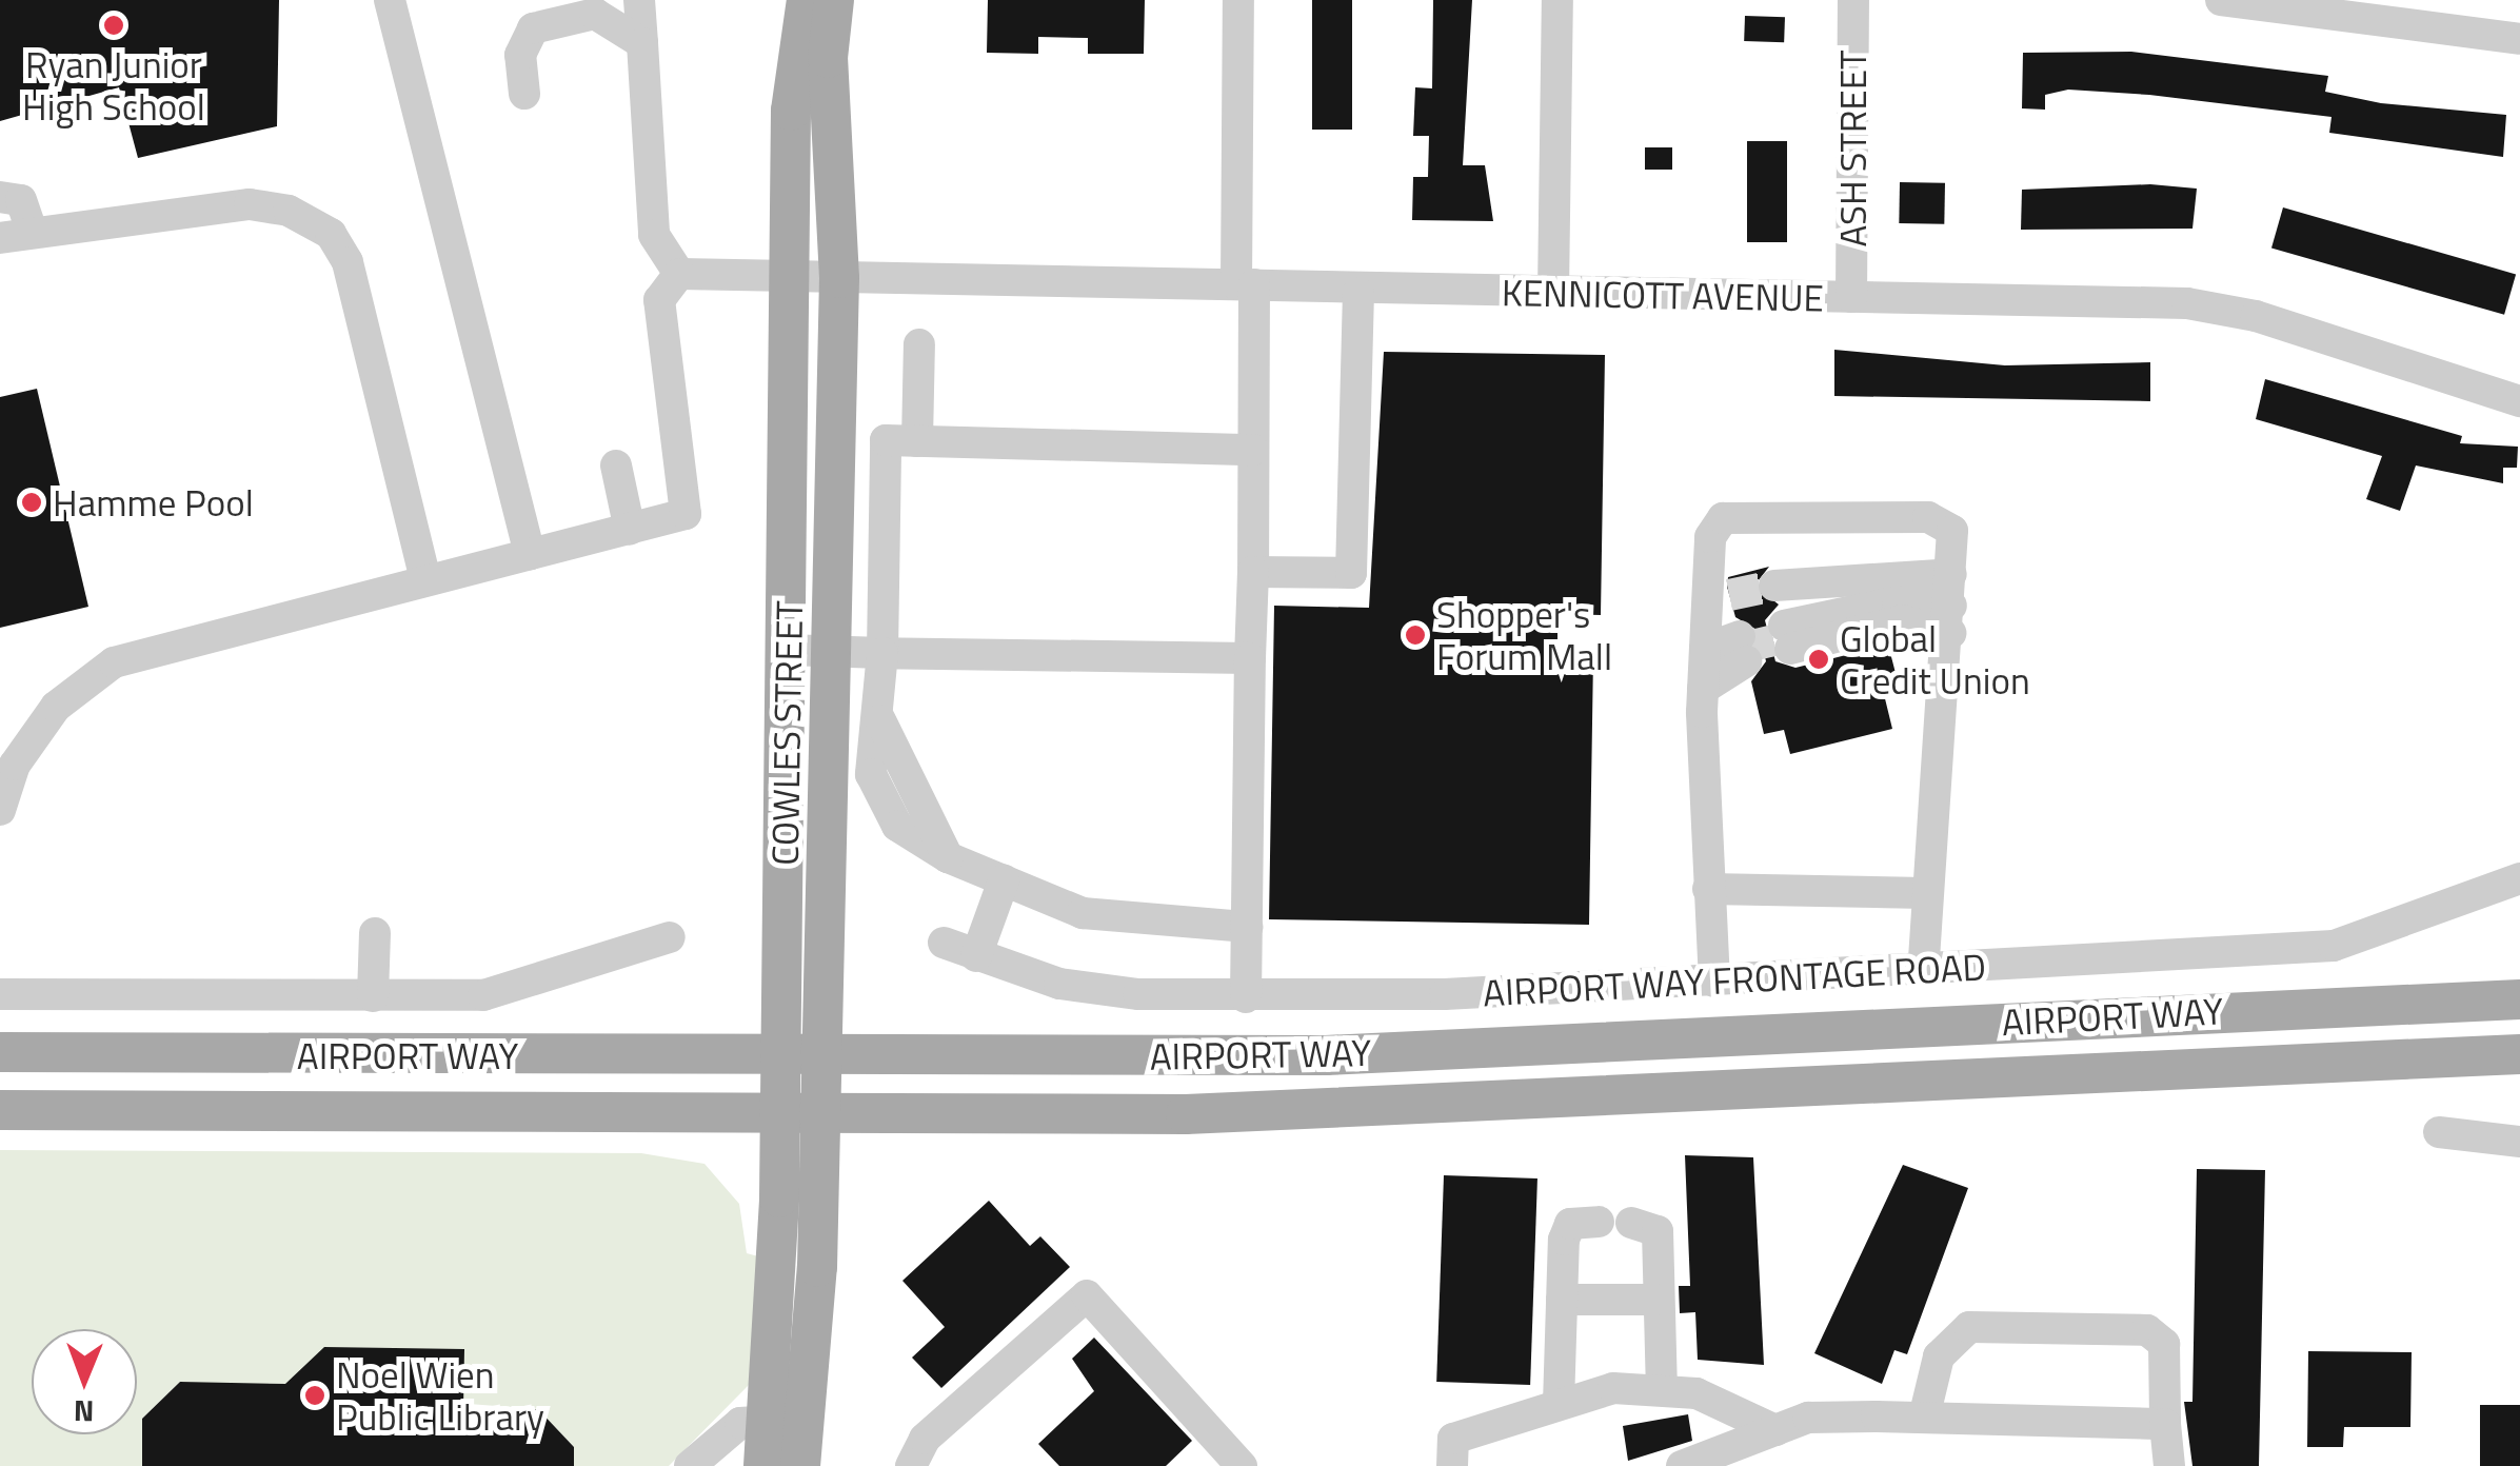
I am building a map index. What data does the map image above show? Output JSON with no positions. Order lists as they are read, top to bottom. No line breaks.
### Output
{"streets":{"main road":["COWLES STREET","AIRPORT WAY"],"street":["ASH STREET","KENNICOTT AVENUE","AIRPORT WAY FRONTAGE ROAD"]},"crossings":[["ASH STREET","KENNICOTT AVENUE"],["KENNICOTT AVENUE","COWLES STREET"],["COWLES STREET","AIRPORT WAY"]],"places":["Ryan Junior High School","Hamme Pool","Shopper's Forum Mall","Global Credit Union","Noel Wien Public Library"],"north":"bottom"}
